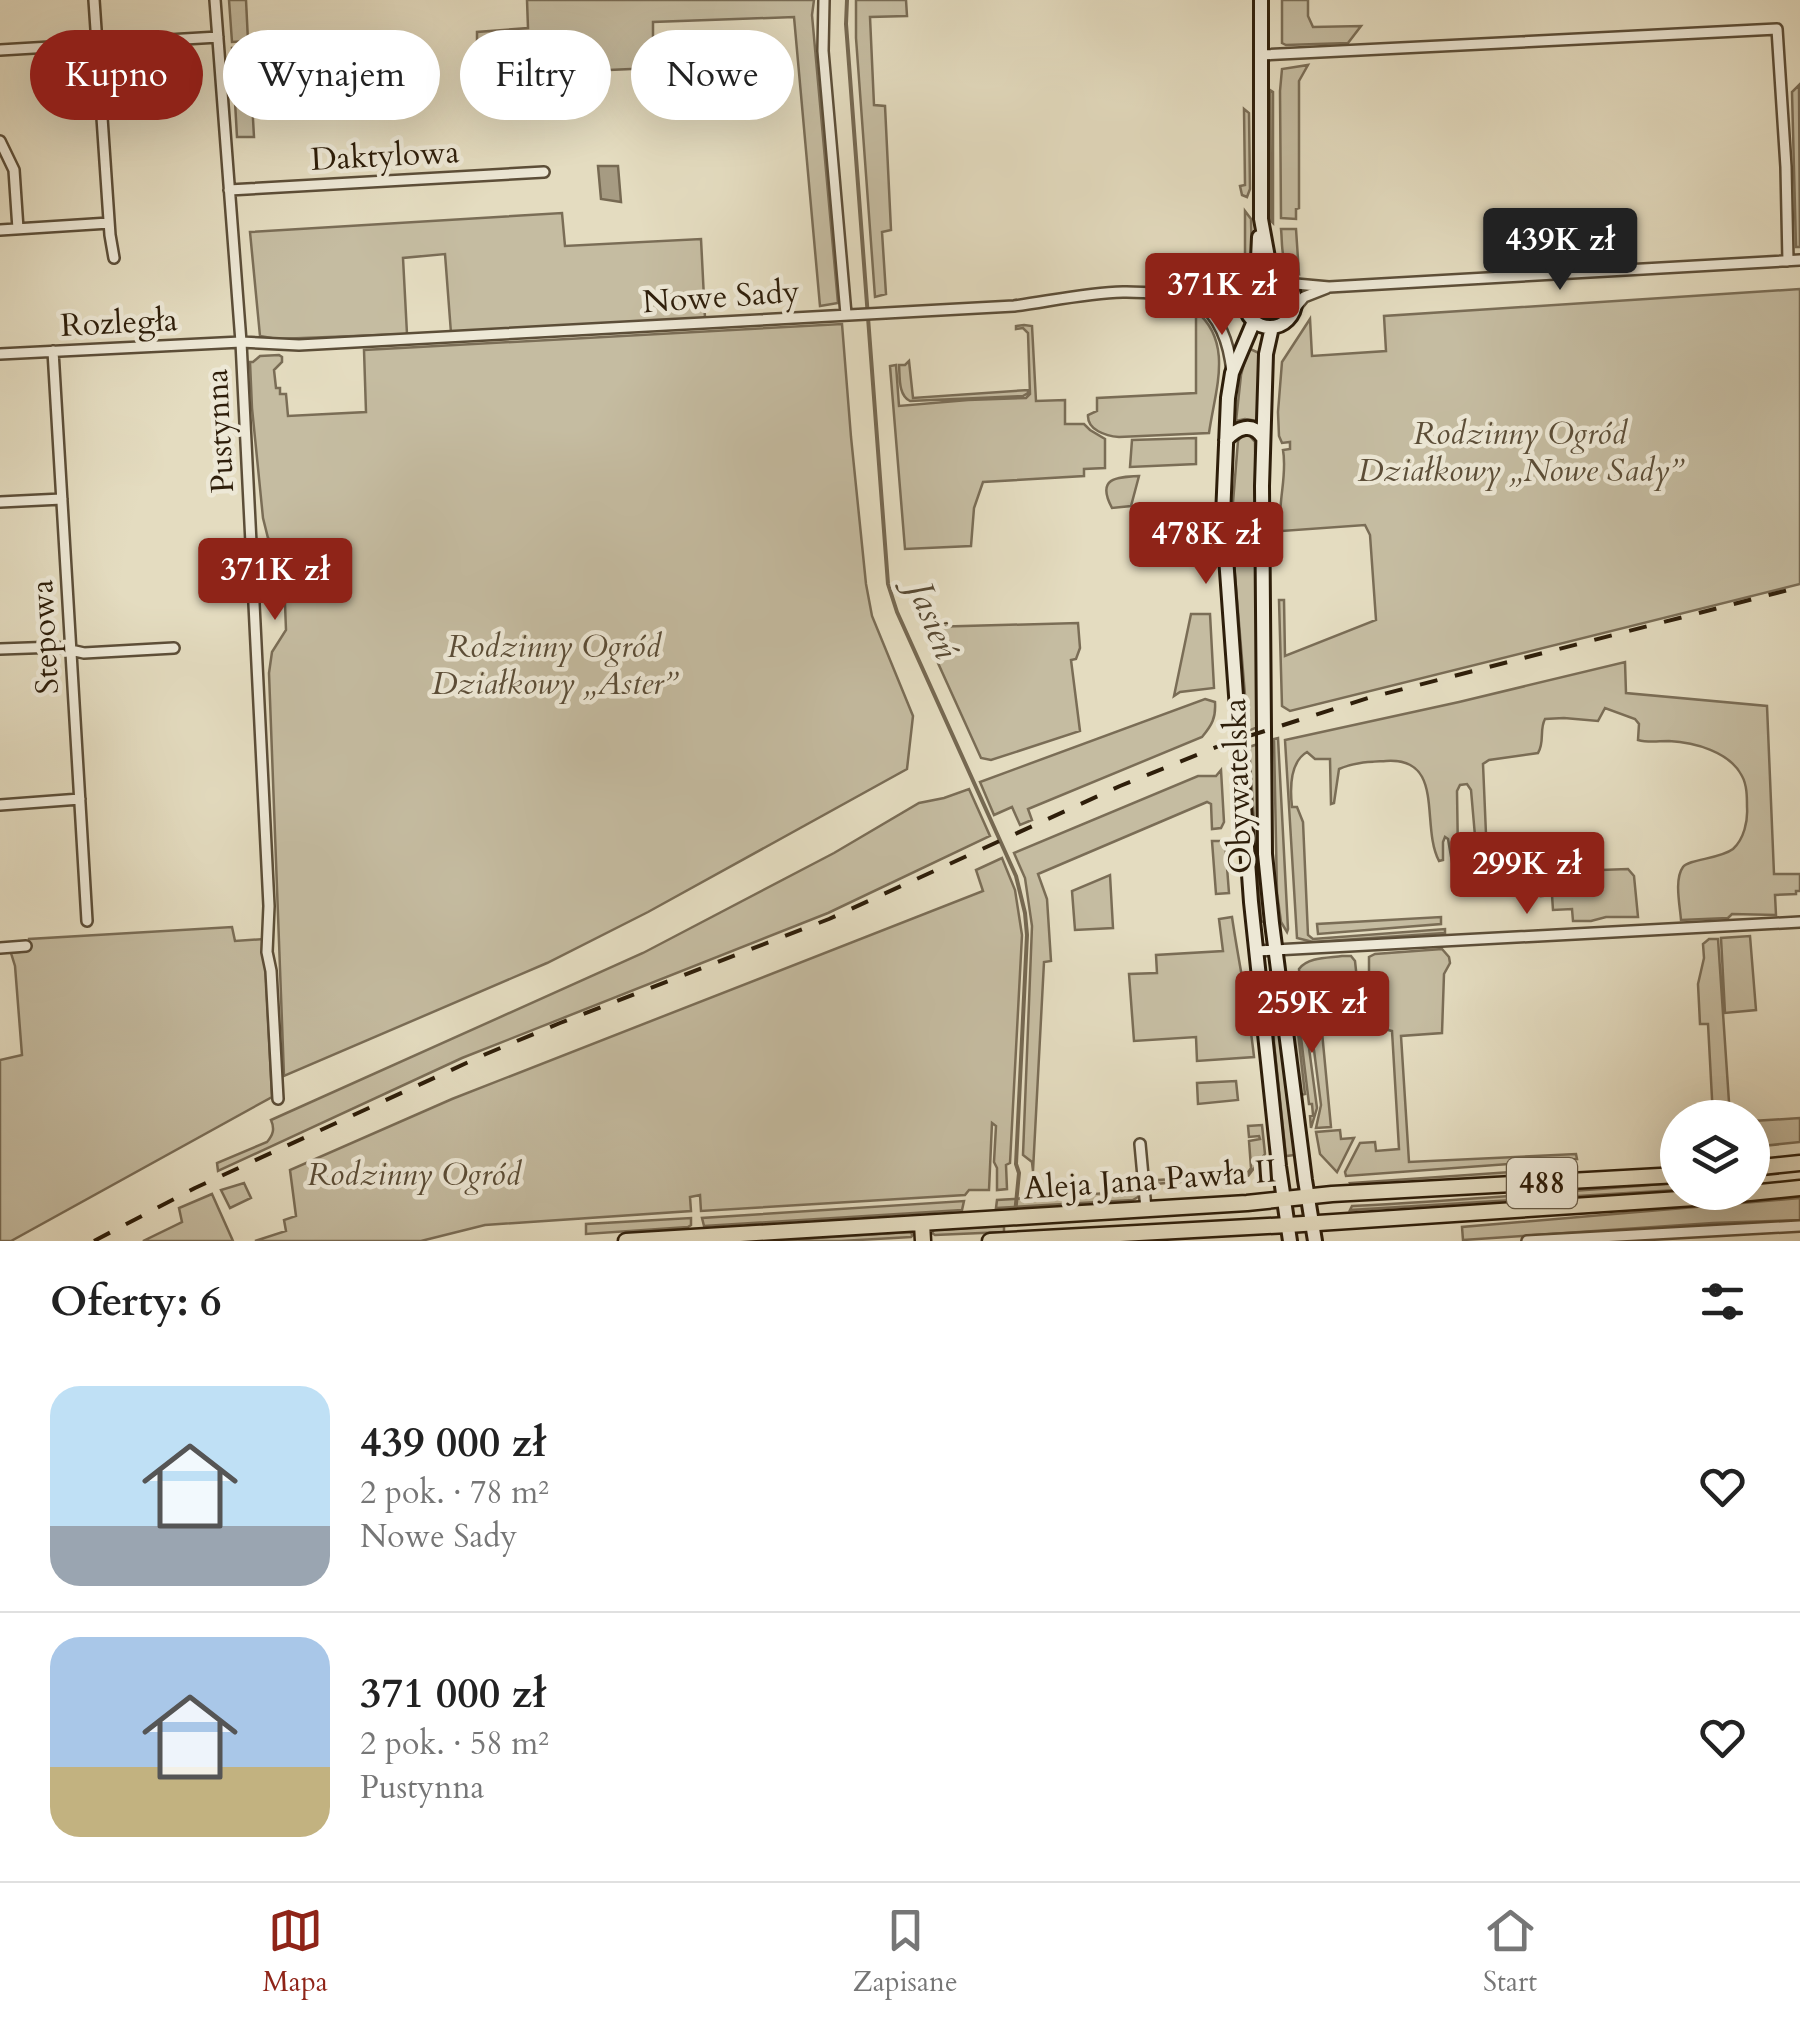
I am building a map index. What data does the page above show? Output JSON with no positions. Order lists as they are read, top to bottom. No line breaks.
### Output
{"streets":{"main road":["Obywatelska","Aleja Jana Pawła II","488"],"street":["Daktylowa","Nowe Sady","Rozległa","Pustynna","Stepowa"]},"crossings":[["Daktylowa","Pustynna"],["Nowe Sady","Rozległa"],["Nowe Sady","Pustynna"],["Nowe Sady","Obywatelska"],["Rozległa","Pustynna"],["Rozległa","Stepowa"],["Obywatelska","Aleja Jana Pawła II"]],"water":["Jasień"],"parks":["Rodzinny Ogród Działkowy „Nowe Sady”","Rodzinny Ogród Działkowy „Aster”","Rodzinny Ogród"],"page":{"chip":["Kupno","Wynajem","Filtry","Nowe"],"price":["439K zł","371K zł","478K zł","371K zł","299K zł","259K zł"],"heading":"Oferty: 6","list":[{"name":"439 000 zł","note":"2 pok. · 78 m² · Nowe Sady"},{"name":"371 000 zł","note":"2 pok. · 58 m² · Pustynna"}],"tabs":["Mapa","Zapisane","Start"]}}
